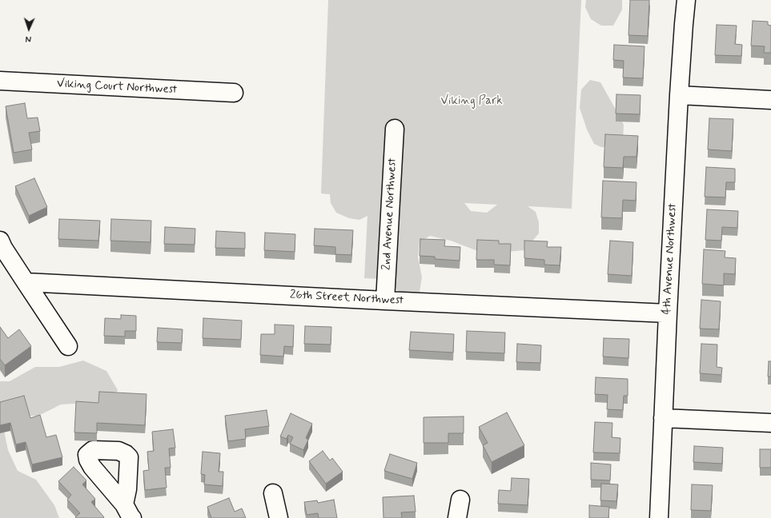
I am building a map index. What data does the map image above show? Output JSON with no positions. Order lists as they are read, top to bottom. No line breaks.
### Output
{"streets":{"street":["Viking Court Northwest","2nd Avenue Northwest","4th Avenue Northwest","26th Street Northwest"]},"crossings":[["2nd Avenue Northwest","26th Street Northwest"],["4th Avenue Northwest","26th Street Northwest"]],"parks":["Viking Park"],"north":"bottom"}
